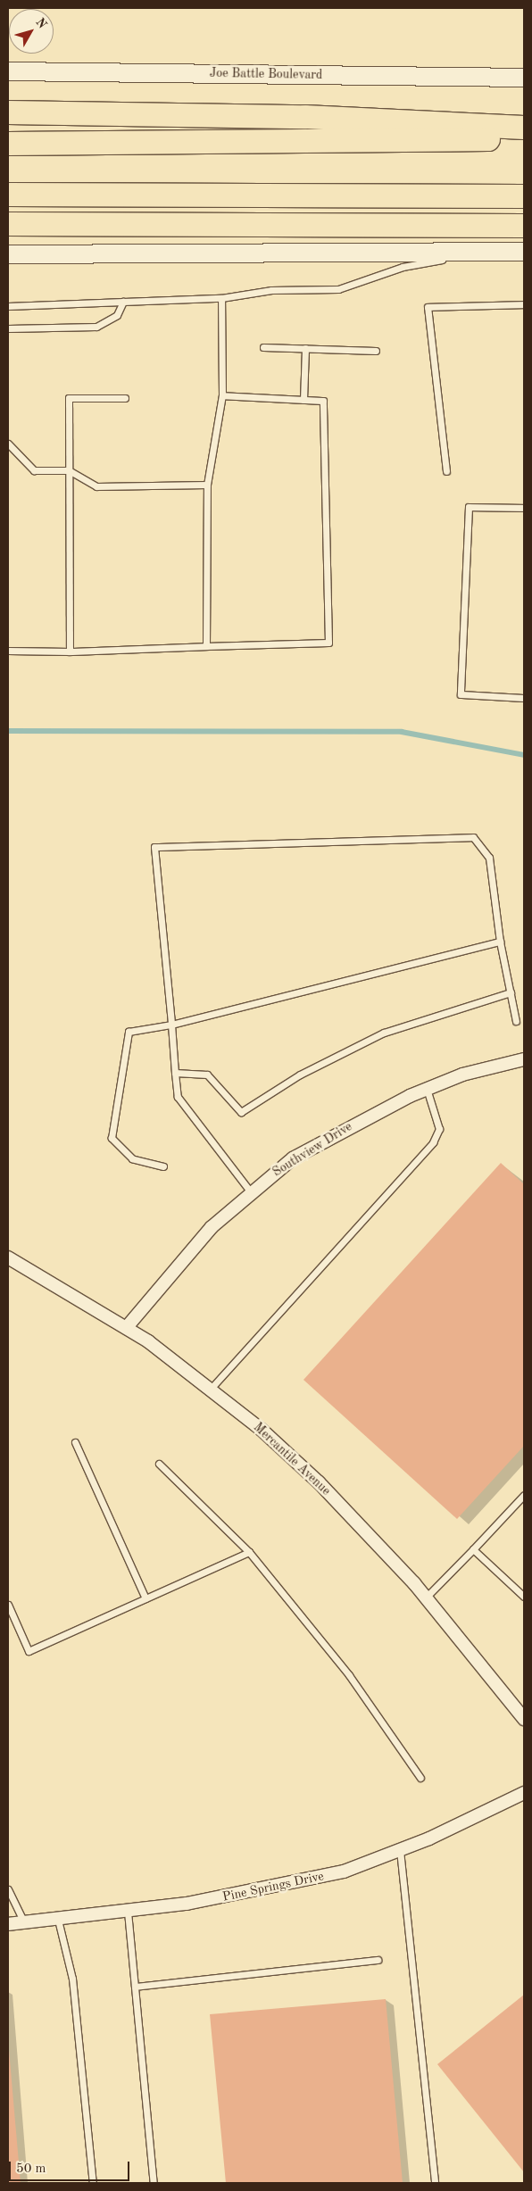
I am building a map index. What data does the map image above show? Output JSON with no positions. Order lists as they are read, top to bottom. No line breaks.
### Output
{"streets":{"main road":["Joe Battle Boulevard"],"street":["Southview Drive","Mercantile Avenue","Pine Springs Drive"]},"crossings":[["Southview Drive","Mercantile Avenue"]],"scale_bar":"50 m","north":"top right"}
